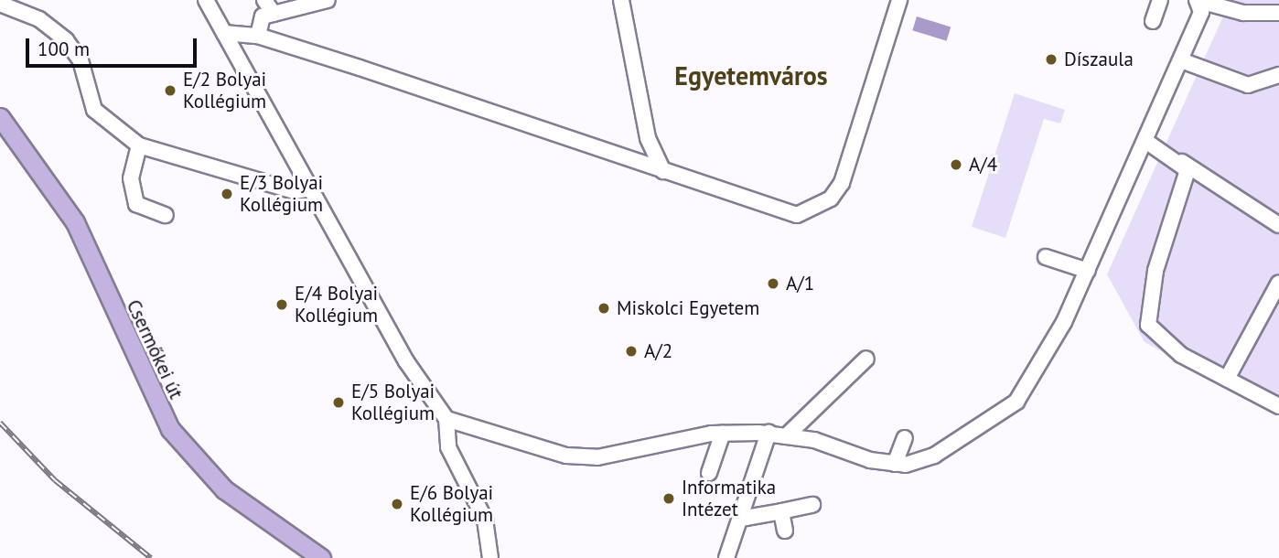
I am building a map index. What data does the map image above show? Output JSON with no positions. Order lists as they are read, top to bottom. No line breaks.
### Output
{"streets":{"main road":["Csermőkei út"]},"districts":["Egyetemváros"],"places":["Díszaula","E/2 Bolyai Kollégium","A/4","E/3 Bolyai Kollégium","A/1","E/4 Bolyai Kollégium","Miskolci Egyetem","A/2","E/5 Bolyai Kollégium","Informatika Intézet","E/6 Bolyai Kollégium"],"scale_bar":"100 m"}
